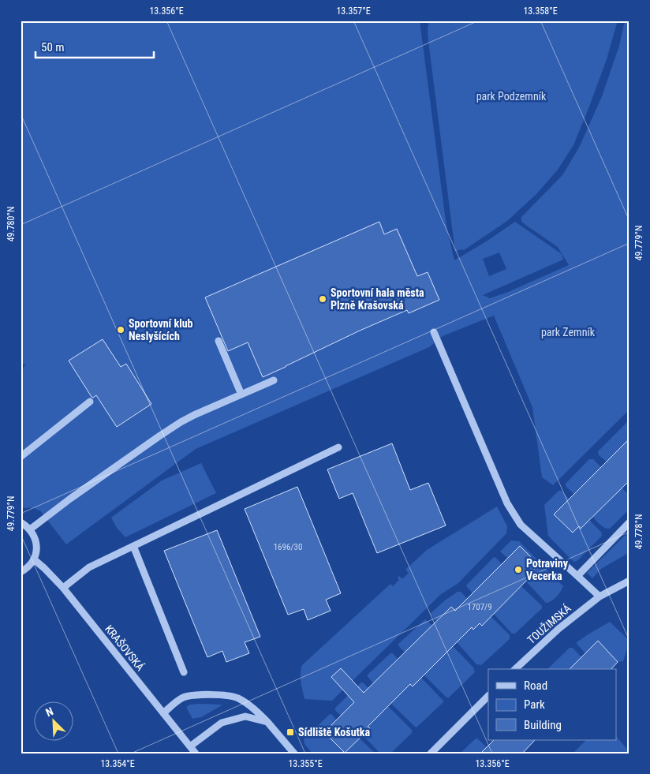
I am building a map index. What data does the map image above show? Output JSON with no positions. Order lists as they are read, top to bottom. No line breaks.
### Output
{"streets":{"street":["TOUŽIMSKÁ","KRAŠOVSKÁ"]},"parks":["park Podzemník","park Zemník"],"places":{"other":["Sportovní hala města Plzně Krašovská","Sportovní klub Neslyšících","Potraviny Vecerka"],"transit":["Sídliště Košutka"]},"house_numbers":["1696/30","1707/9"],"legend":["Road","Park","Building"],"scale_bar":"50 m","north":"top left","coordinates":["13.356°E","13.357°E","13.358°E","49.780°N","49.779°N","49.778°N","13.354°E","13.355°E"]}
